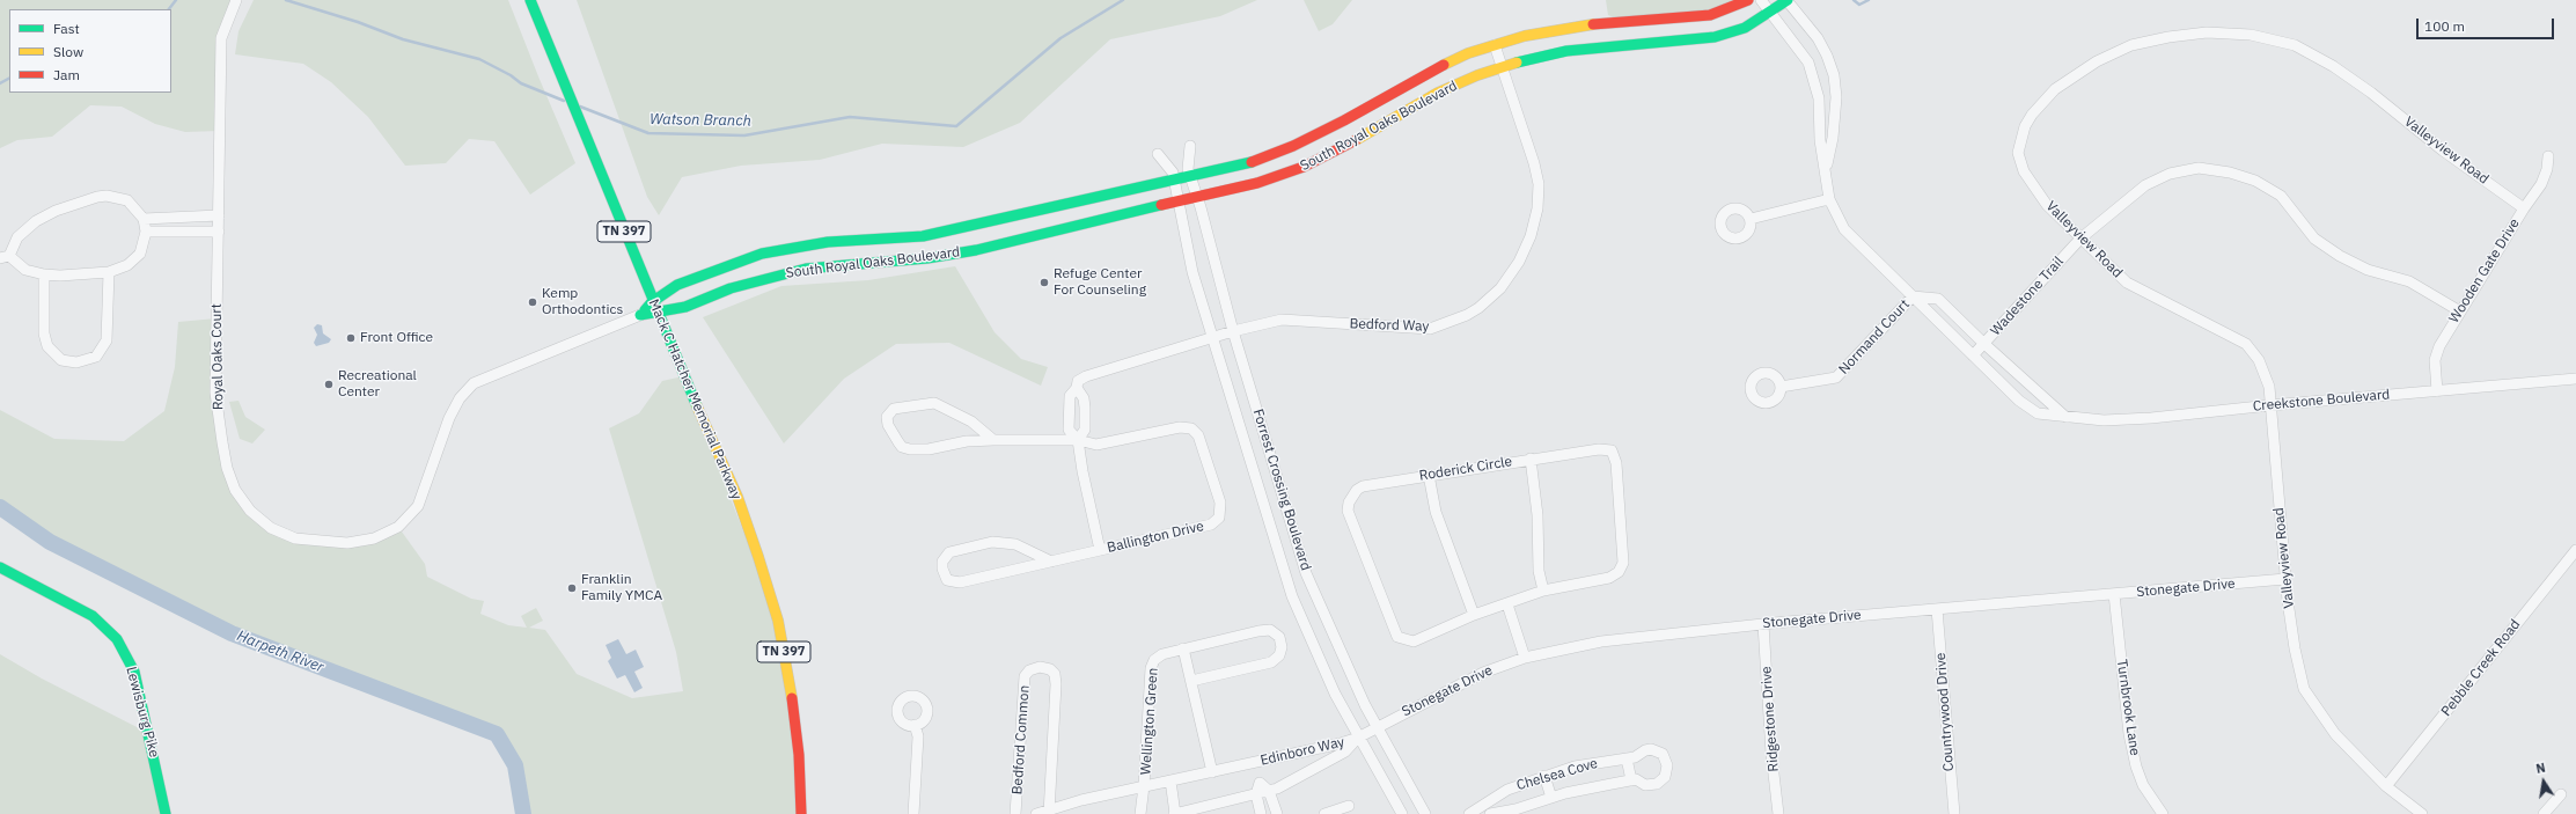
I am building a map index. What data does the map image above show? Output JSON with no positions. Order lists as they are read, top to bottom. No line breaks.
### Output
{"streets":{"main road":["South Royal Oaks Boulevard","TN 397","Mack C Hatcher Memorial Parkway","Lewisburg Pike"],"street":["Valleyview Road","Wooden Gate Drive","Wadestone Trail","Bedford Way","Normand Court","Royal Oaks Court","Creekstone Boulevard","Roderick Circle","Forrest Crossing Boulevard","Ballington Drive","Stonegate Drive","Pebble Creek Road","Turnbrook Lane","Countrywood Drive","Ridgestone Drive","Wellington Green","Bedford Common","Edinboro Way","Chelsea Cove"]},"crossings":[["South Royal Oaks Boulevard","Bedford Way"],["South Royal Oaks Boulevard","Royal Oaks Court"],["South Royal Oaks Boulevard","Mack C Hatcher Memorial Parkway"],["South Royal Oaks Boulevard","Creekstone Boulevard"],["South Royal Oaks Boulevard","Forrest Crossing Boulevard"],["Valleyview Road","Wooden Gate Drive"],["Valleyview Road","Wadestone Trail"],["Valleyview Road","Creekstone Boulevard"],["Valleyview Road","Stonegate Drive"],["Valleyview Road","Pebble Creek Road"],["Wooden Gate Drive","Wadestone Trail"],["Wooden Gate Drive","Creekstone Boulevard"],["Wadestone Trail","Creekstone Boulevard"],["Bedford Way","Forrest Crossing Boulevard"],["Normand Court","Creekstone Boulevard"],["Forrest Crossing Boulevard","Stonegate Drive"],["Forrest Crossing Boulevard","Edinboro Way"],["Stonegate Drive","Turnbrook Lane"],["Stonegate Drive","Countrywood Drive"],["Stonegate Drive","Ridgestone Drive"],["Stonegate Drive","Edinboro Way"],["Wellington Green","Edinboro Way"],["Bedford Common","Edinboro Way"]],"water":["Watson Branch","Harpeth River"],"places":["Refuge Center For Counseling","Kemp Orthodontics","Front Office","Recreational Center","Franklin Family YMCA"],"legend":["Fast","Slow","Jam"],"scale_bar":"100 m","north":"top"}
